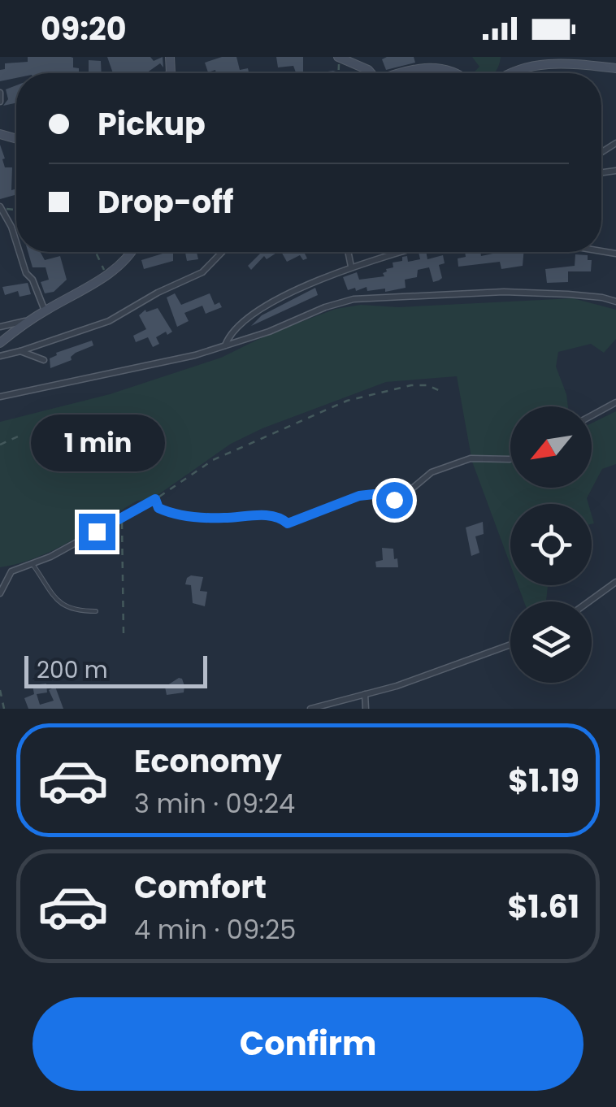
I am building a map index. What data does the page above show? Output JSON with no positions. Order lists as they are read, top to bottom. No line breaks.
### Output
{"scale_bar":"200 m","north":"bottom left","page":{"status":"09:20","banner":["Pickup","Drop-off"],"bubble":"1 min","scale":"200 m","list":[{"name":"Economy","note":"3 min · 09:24","value":"$1.19"},{"name":"Comfort","note":"4 min · 09:25","value":"$1.61"}],"buttons":"Confirm"}}
